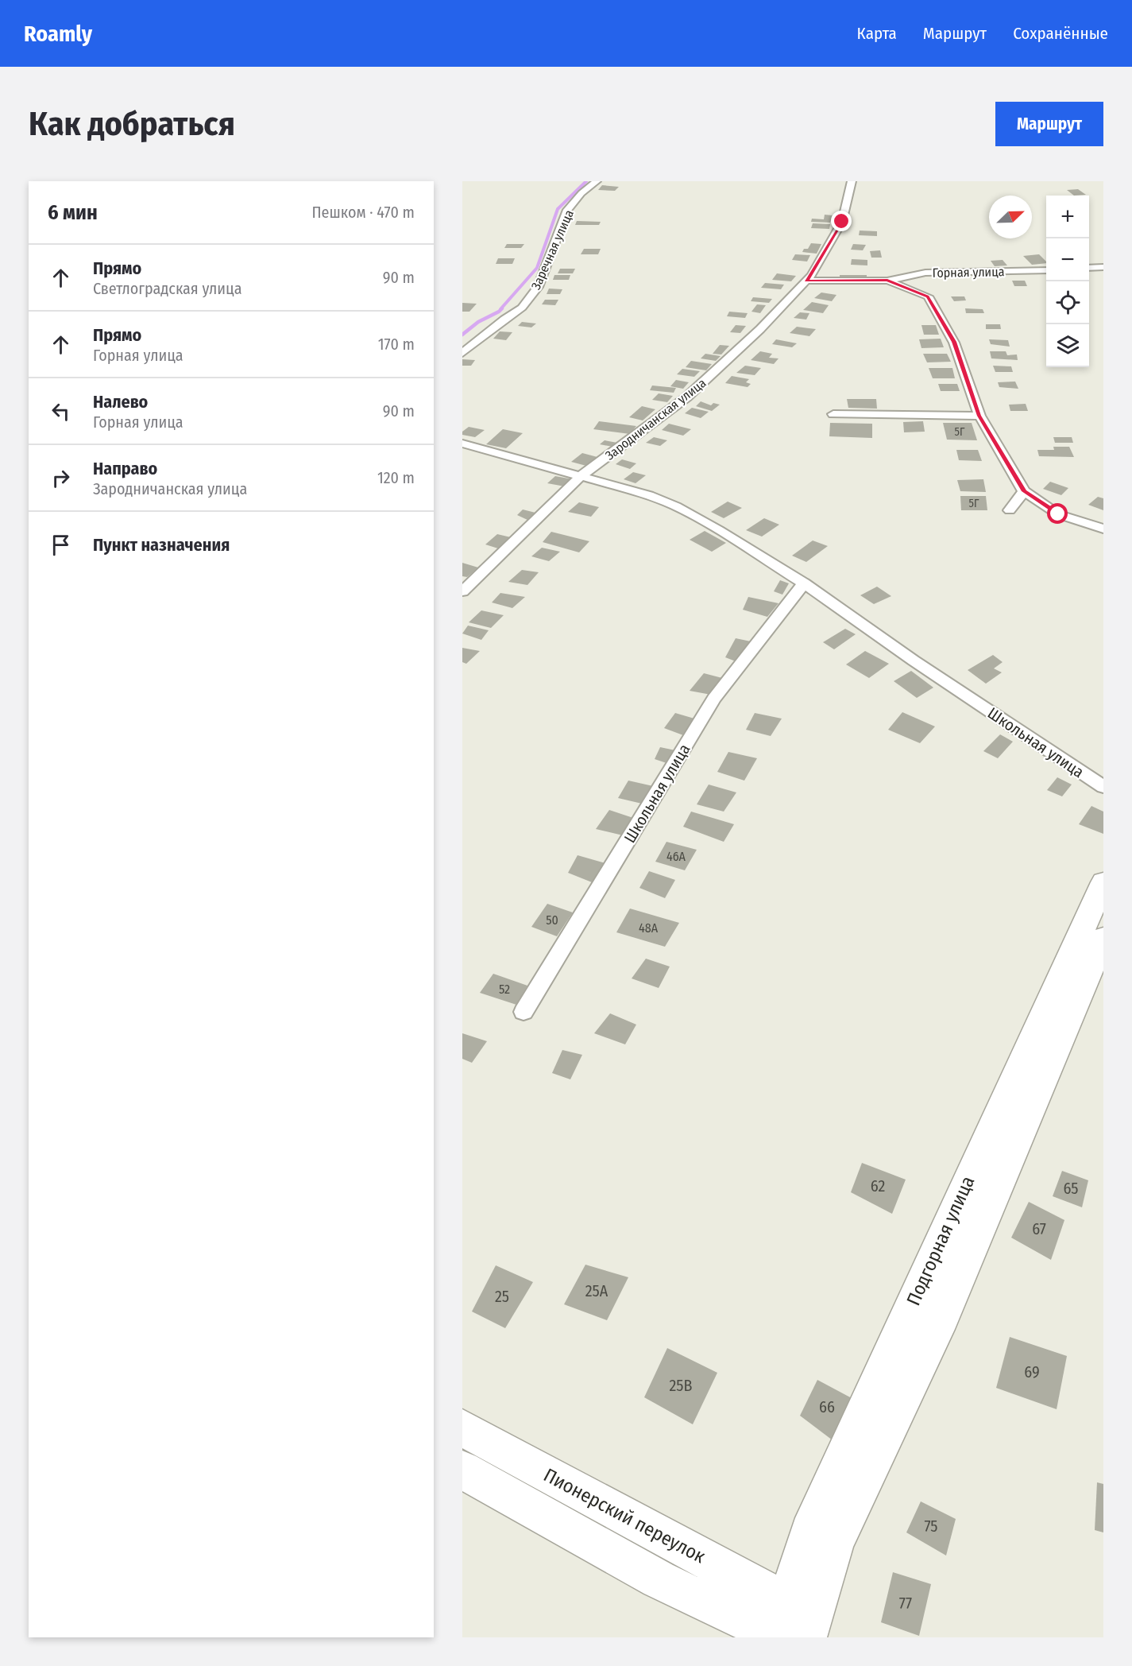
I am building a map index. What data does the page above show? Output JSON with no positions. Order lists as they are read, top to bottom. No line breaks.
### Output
{"streets":{"street":["Заречная улица","Горная улица","Зародничанская улица","Школьная улица","Подгорная улица","Пионерский переулок"]},"crossings":[["Горная улица","Зародничанская улица"],["Зародничанская улица","Школьная улица"],["Подгорная улица","Пионерский переулок"]],"house_numbers":["5Г","5Г","46А","50","48А","52","62","65","67","25А","25","69","25В","66","75","77"],"north":"top right","page":{"header":"Roamly","nav":["Карта","Маршрут","Сохранённые"],"buttons":"Маршрут","title":"Как добраться","heading":["6 мин","Пешком · 470 m"],"map_buttons":["+","−"],"list":[["Прямо","Светлоградская улица","90 m"],["Прямо","Горная улица","170 m"],["Налево","Горная улица","90 m"],["Направо","Зародничанская улица","120 m"],"Пункт назначения"]}}
